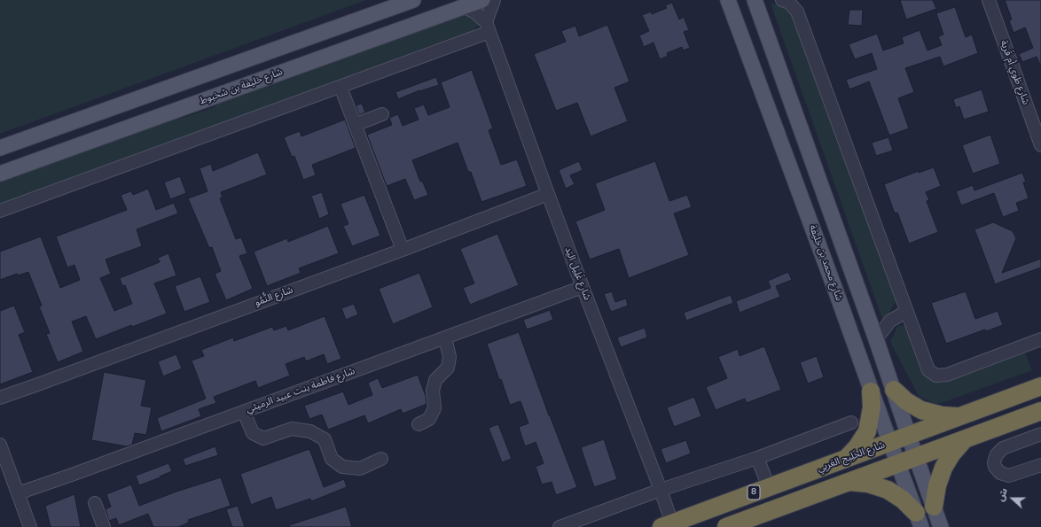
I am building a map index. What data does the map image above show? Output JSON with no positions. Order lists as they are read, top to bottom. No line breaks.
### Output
{"streets":{"highway":["شارع الخَلِيج العَربِي","8"],"main road":["شارع خليفة بن شخبوط","شارع محمد بن خليفة"],"street":["شارع طَوي أم قَرية","شارع غَلِيل اليَد","شارع النُّمُو","شارع فاطمة بنت عبيد الرميثي"]},"crossings":[["شارع محمد بن خليفة","شارع الخَلِيج العَربِي"],["شارع محمد بن خليفة","8"],["شارع غَلِيل اليَد","شارع النُّمُو"],["شارع غَلِيل اليَد","شارع فاطمة بنت عبيد الرميثي"],["شارع غَلِيل اليَد","شارع الخَلِيج العَربِي"]],"north":"left"}
